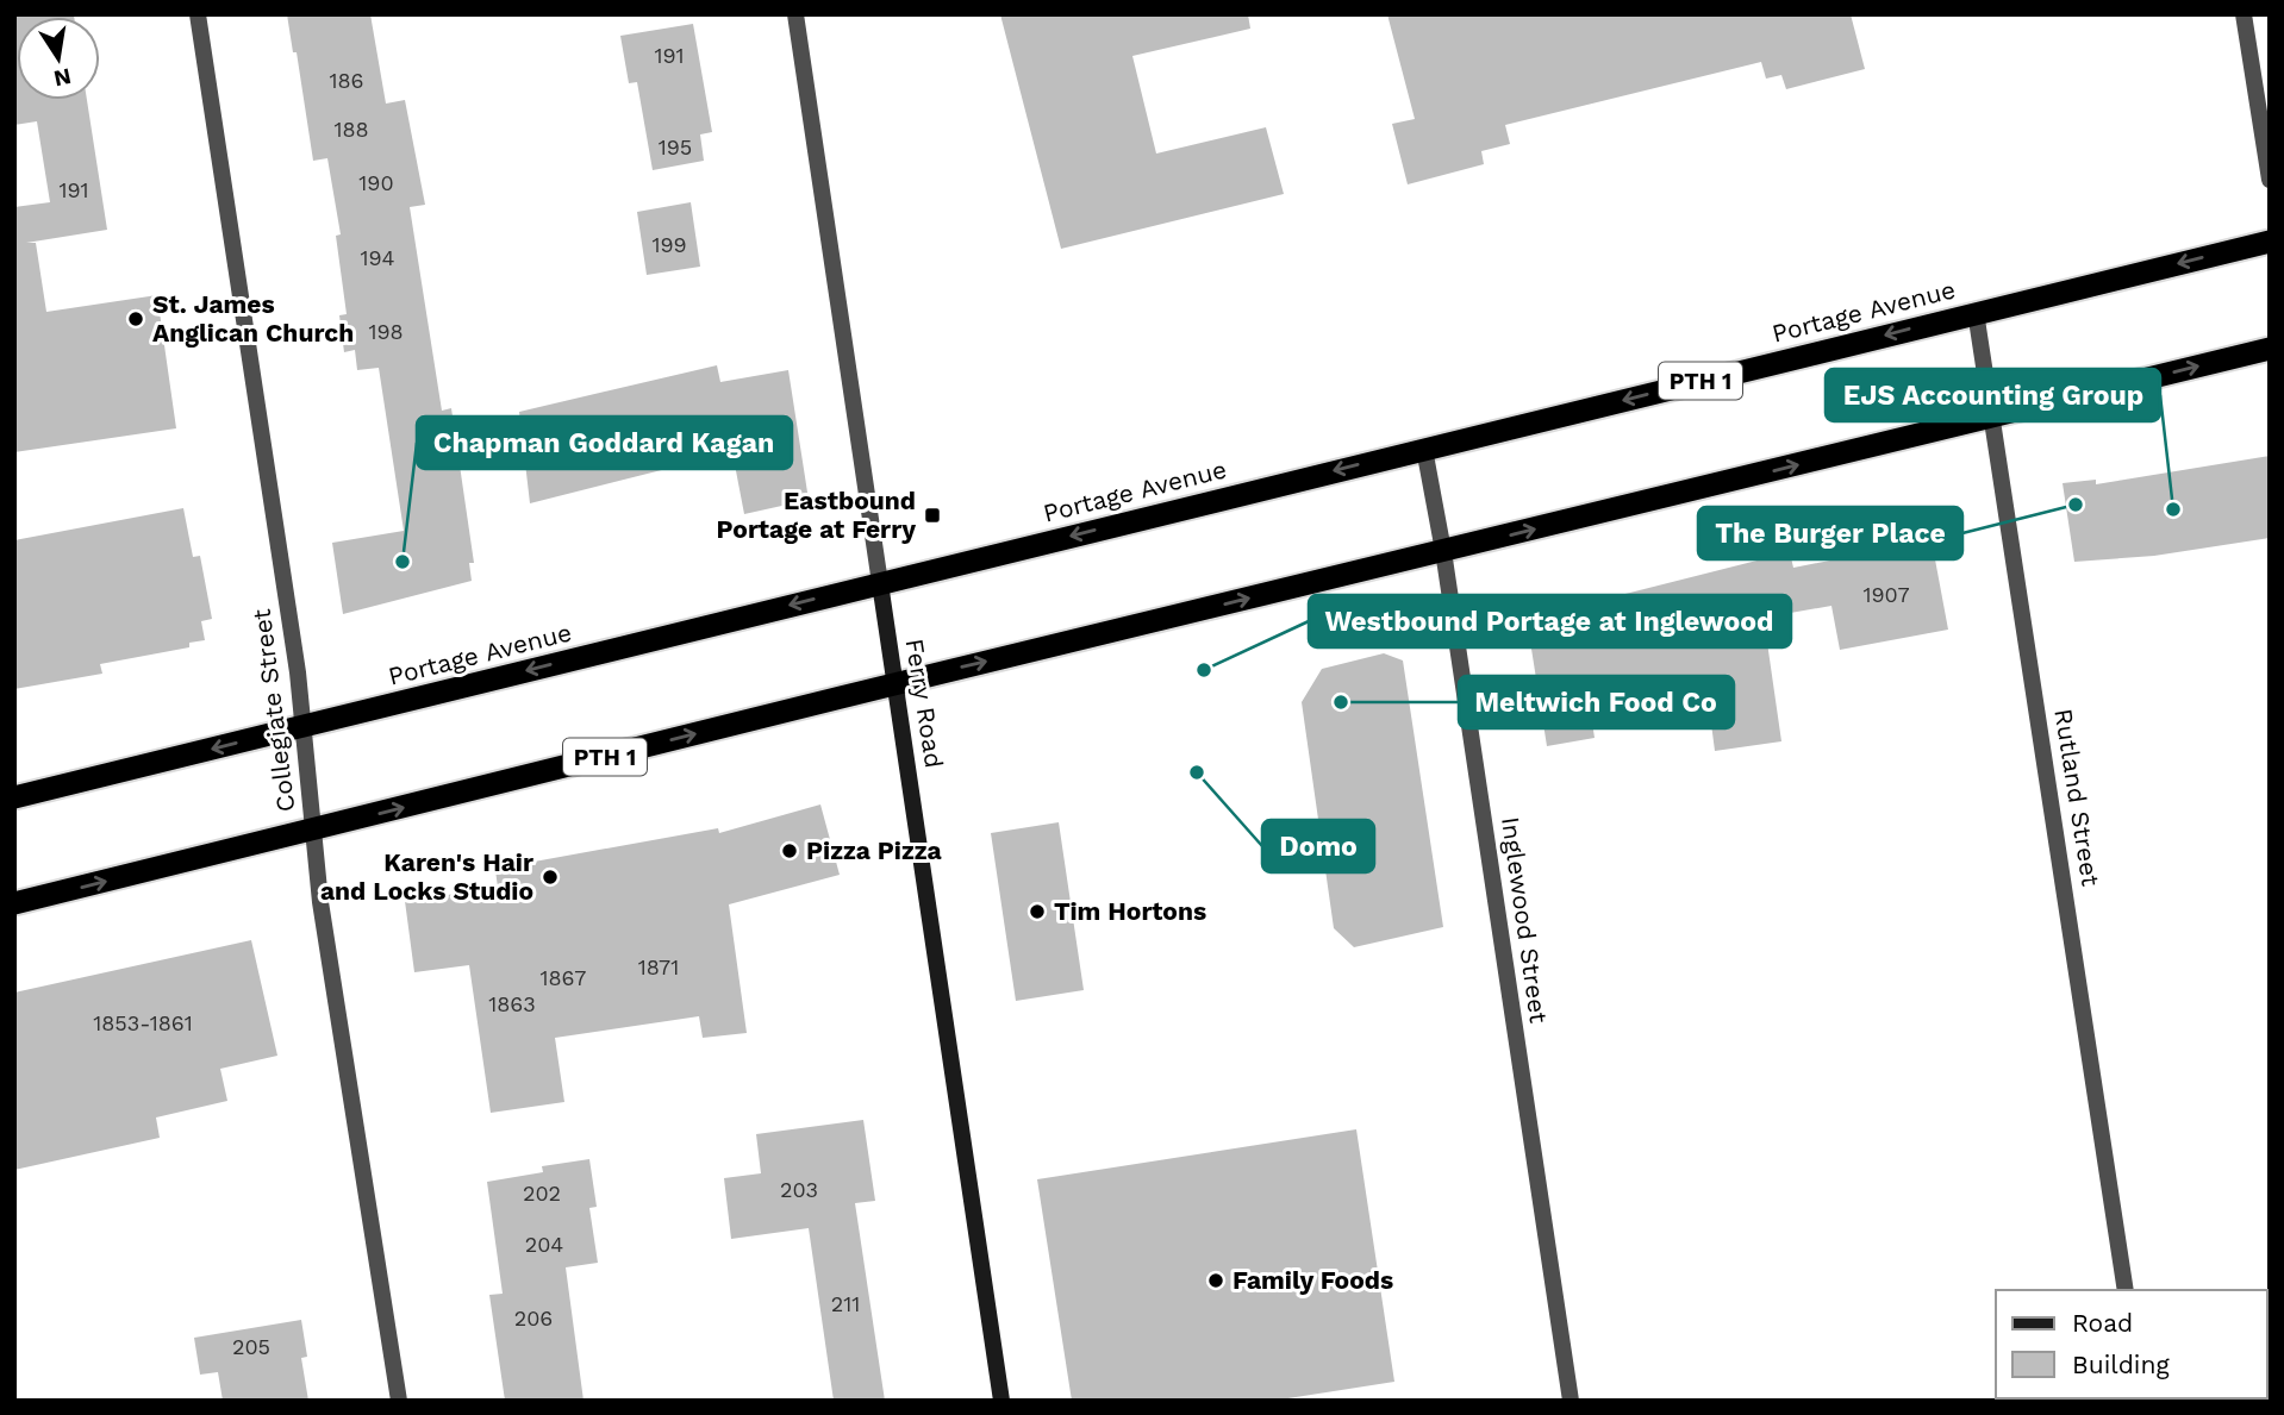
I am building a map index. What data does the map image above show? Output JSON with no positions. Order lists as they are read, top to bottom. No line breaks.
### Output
{"streets":{"highway":["Portage Avenue","PTH 1"],"main road":["Ferry Road"],"street":["Collegiate Street","Rutland Street","Inglewood Street"]},"crossings":[["Portage Avenue","Ferry Road"],["Portage Avenue","Collegiate Street"],["Portage Avenue","Rutland Street"],["Portage Avenue","Inglewood Street"],["PTH 1","Ferry Road"],["PTH 1","Collegiate Street"],["PTH 1","Rutland Street"],["PTH 1","Inglewood Street"]],"places":{"other":["St. James Anglican Church","The Burger Place","EJS Accounting Group","Chapman Goddard Kagan","Westbound Portage at Inglewood","Meltwich Food Co","Domo","Pizza Pizza","Karen's Hair and Locks Studio","Tim Hortons","Family Foods"],"transit":["Eastbound Portage at Ferry"]},"house_numbers":["191","186","188","195","190","191","199","194","198","1907","1871","1867","1863","1853-1861","203","202","204","211","206","205"],"legend":["Road","Building"],"north":"bottom"}
